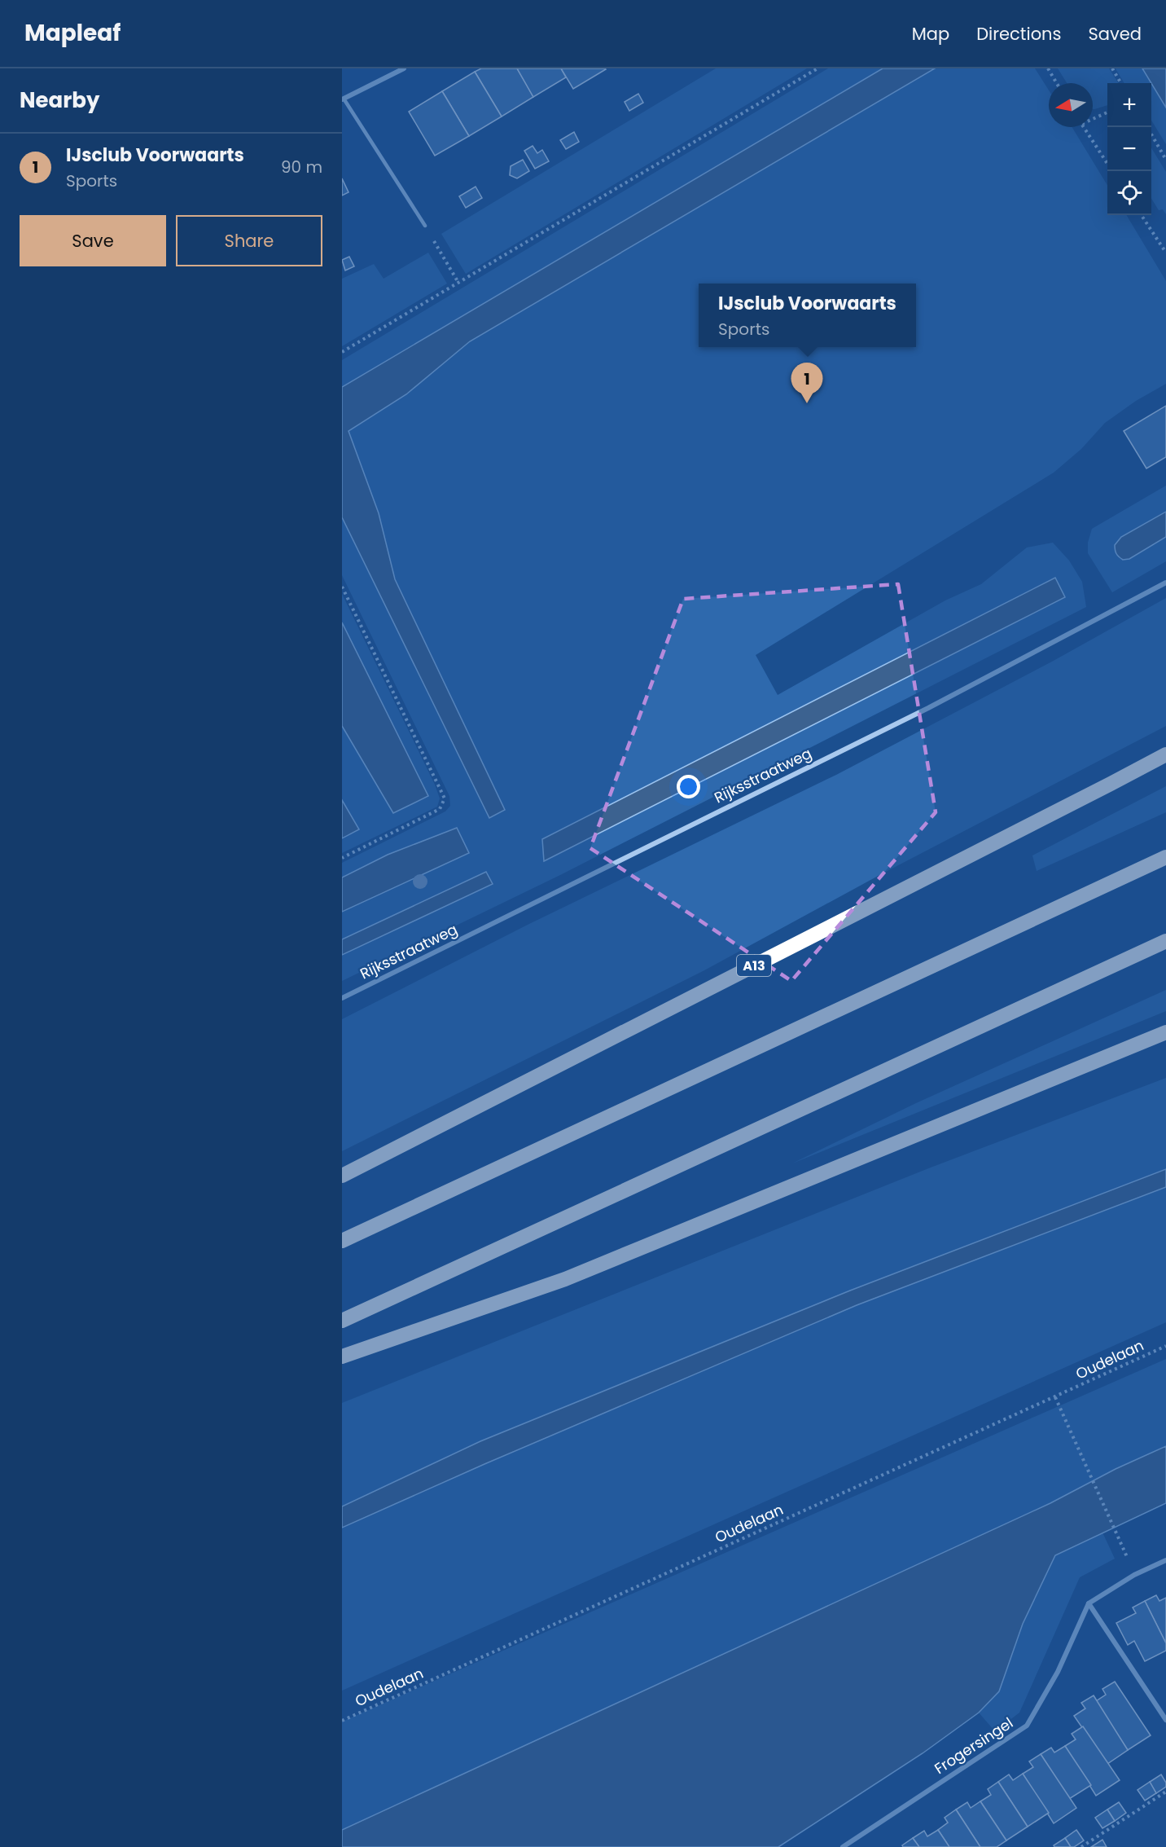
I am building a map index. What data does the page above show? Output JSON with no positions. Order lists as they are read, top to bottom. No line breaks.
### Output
{"streets":{"highway":["A13"],"street":["Rijksstraatweg","Frogersingel"],"path":["Oudelaan"]},"north":"left","page":{"header":"Mapleaf","nav":["Map","Directions","Saved"],"heading":"Nearby","map_buttons":["+","−"],"list":[{"mark":"1","name":"IJsclub Voorwaarts","note":"Sports","value":"90 m"}],"buttons":["Save","Share"],"popup":["IJsclub Voorwaarts","Sports"],"pins":"1"}}
